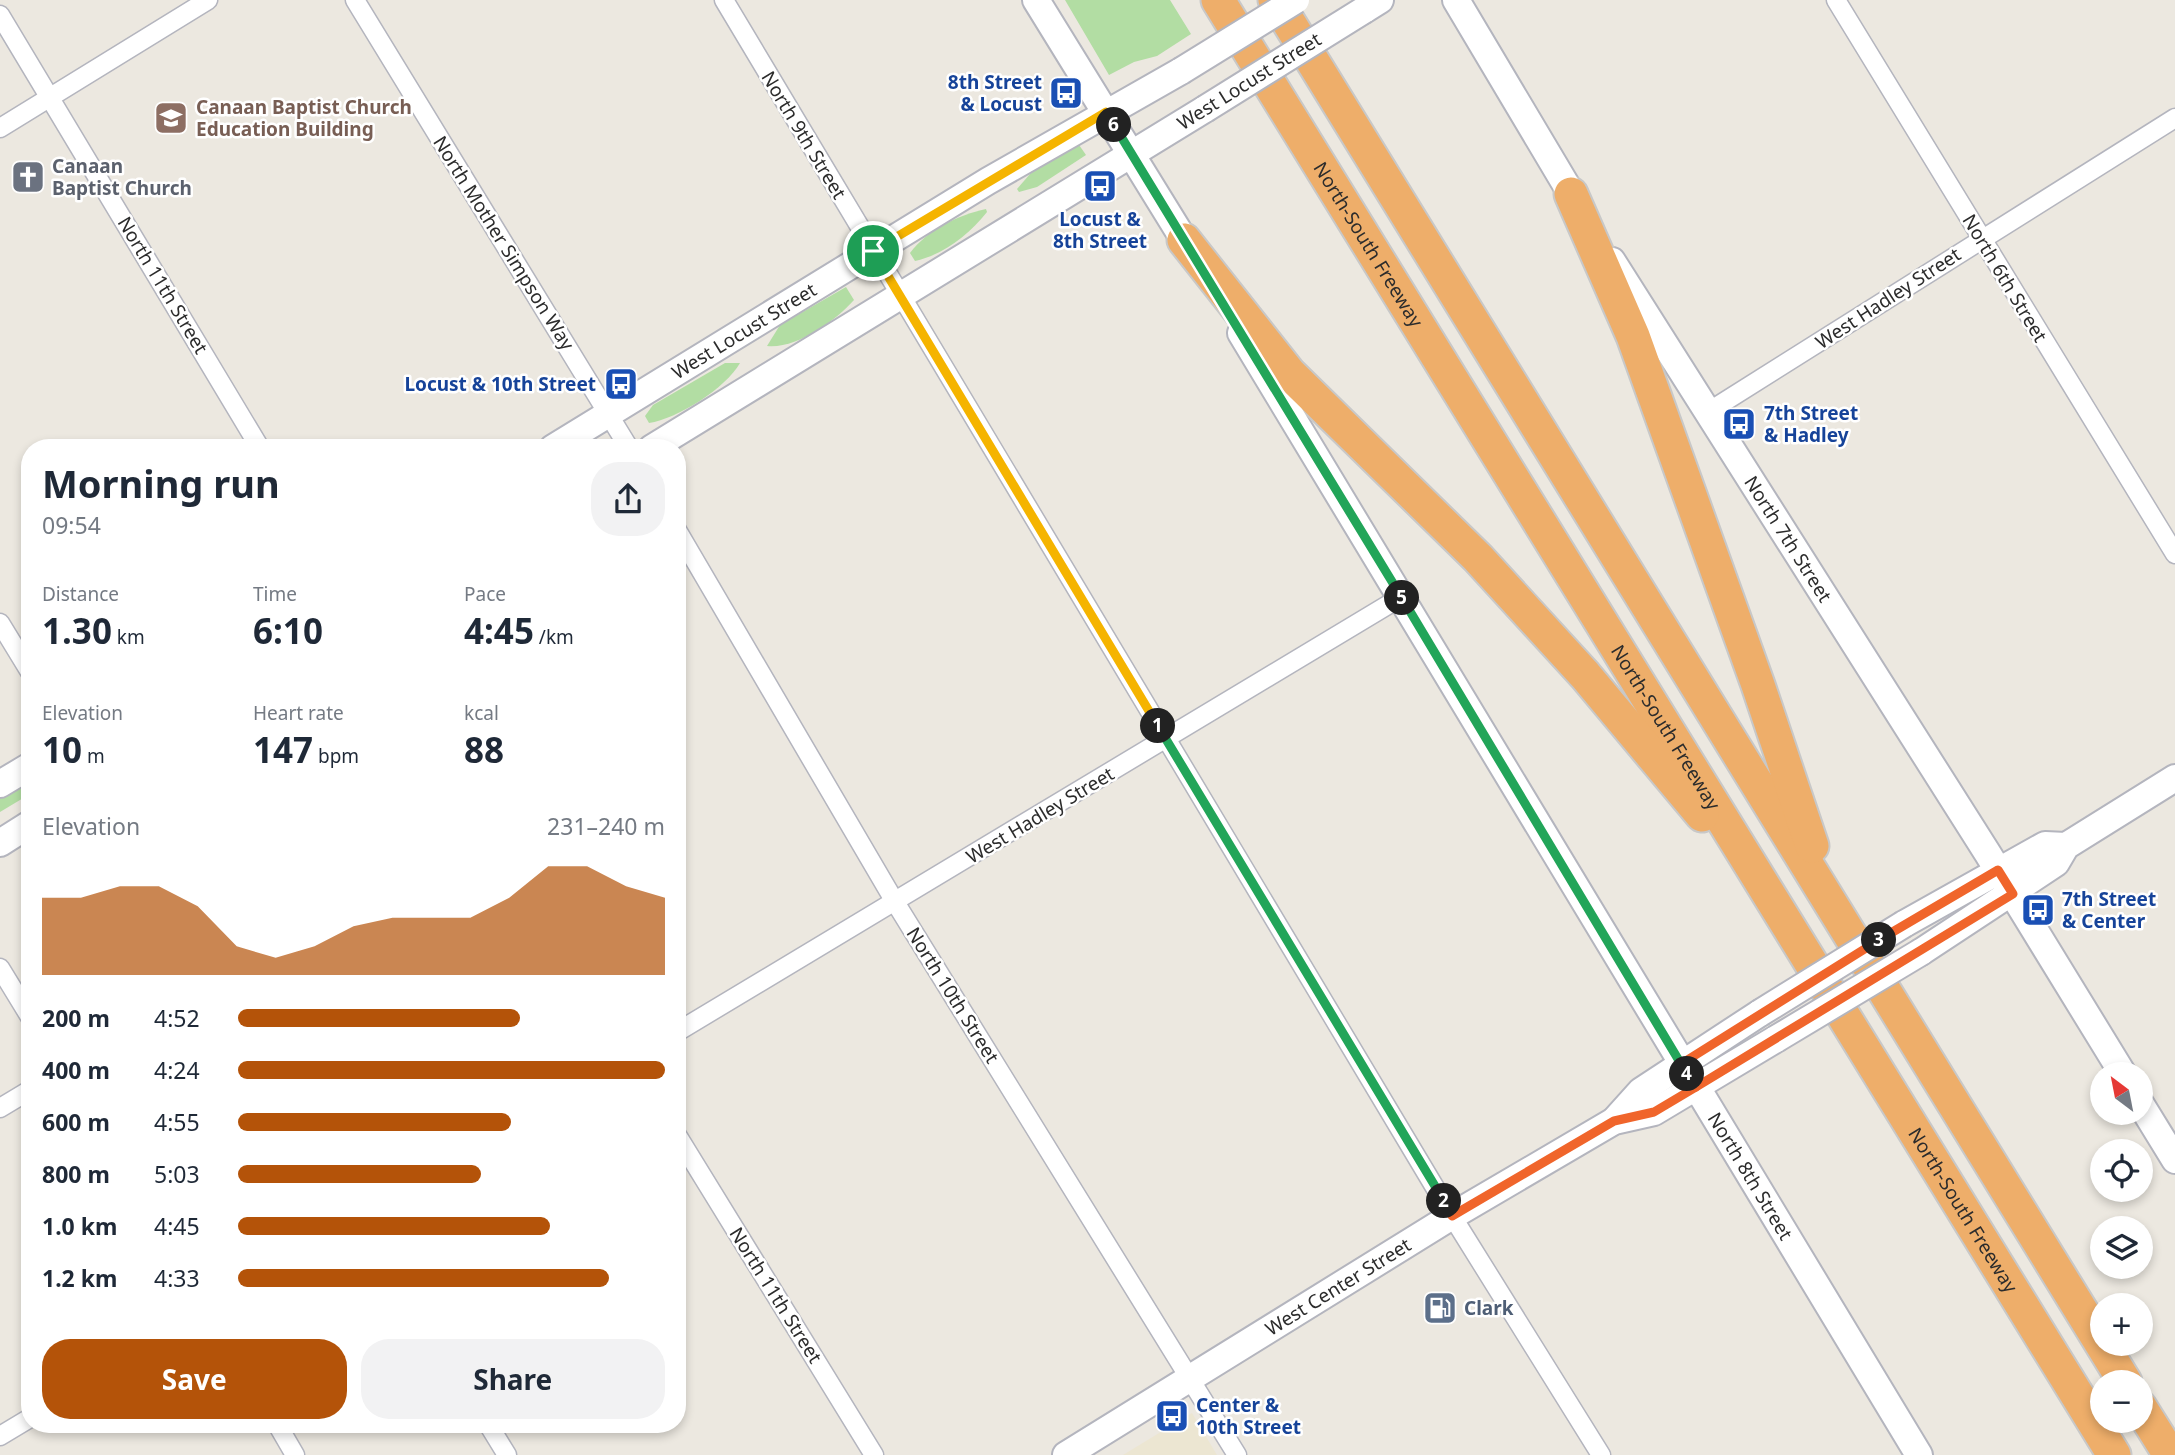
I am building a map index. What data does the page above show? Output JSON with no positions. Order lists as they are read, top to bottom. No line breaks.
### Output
{"streets":{"highway":["North-South Freeway"],"street":["West Locust Street","North 9th Street","North Mother Simpson Way","North 6th Street","North 11th Street","West Hadley Street","North 7th Street","North 10th Street","North 8th Street","West Center Street"]},"crossings":[["West Locust Street","North 9th Street"],["West Locust Street","North Mother Simpson Way"],["West Locust Street","North 8th Street"],["North 9th Street","West Hadley Street"],["North 9th Street","West Center Street"],["North 6th Street","West Hadley Street"],["West Hadley Street","North 7th Street"],["West Hadley Street","North 10th Street"],["West Hadley Street","North 8th Street"],["North 7th Street","West Center Street"],["North 10th Street","West Center Street"],["North 8th Street","West Center Street"]],"places":{"bus stop":["8th Street & Locust","Locust & 8th Street","Locust & 10th Street","7th Street & Hadley","7th Street & Center","Center & 10th Street"],"school or university":["Canaan Baptist Church Education Building"],"church":["Canaan Baptist Church"],"fuel station":["Clark"]},"north":"top left","page":{"pins":["6","5","1","3","4","2"],"heading":["Morning run","09:54"],"stats":[["Distance","1.30 km"],["Time","6:10"],["Pace","4:45 /km"],["Elevation","10 m"],["Heart rate","147 bpm"],["kcal","88"]],"chart":["Elevation","231–240 m"],"list":[{"name":"200 m","note":"4:52"},{"name":"400 m","note":"4:24"},{"name":"600 m","note":"4:55"},{"name":"800 m","note":"5:03"},{"name":"1.0 km","note":"4:45"},{"name":"1.2 km","note":"4:33"}],"map_buttons":["+","−"],"buttons":["Save","Share"]}}
